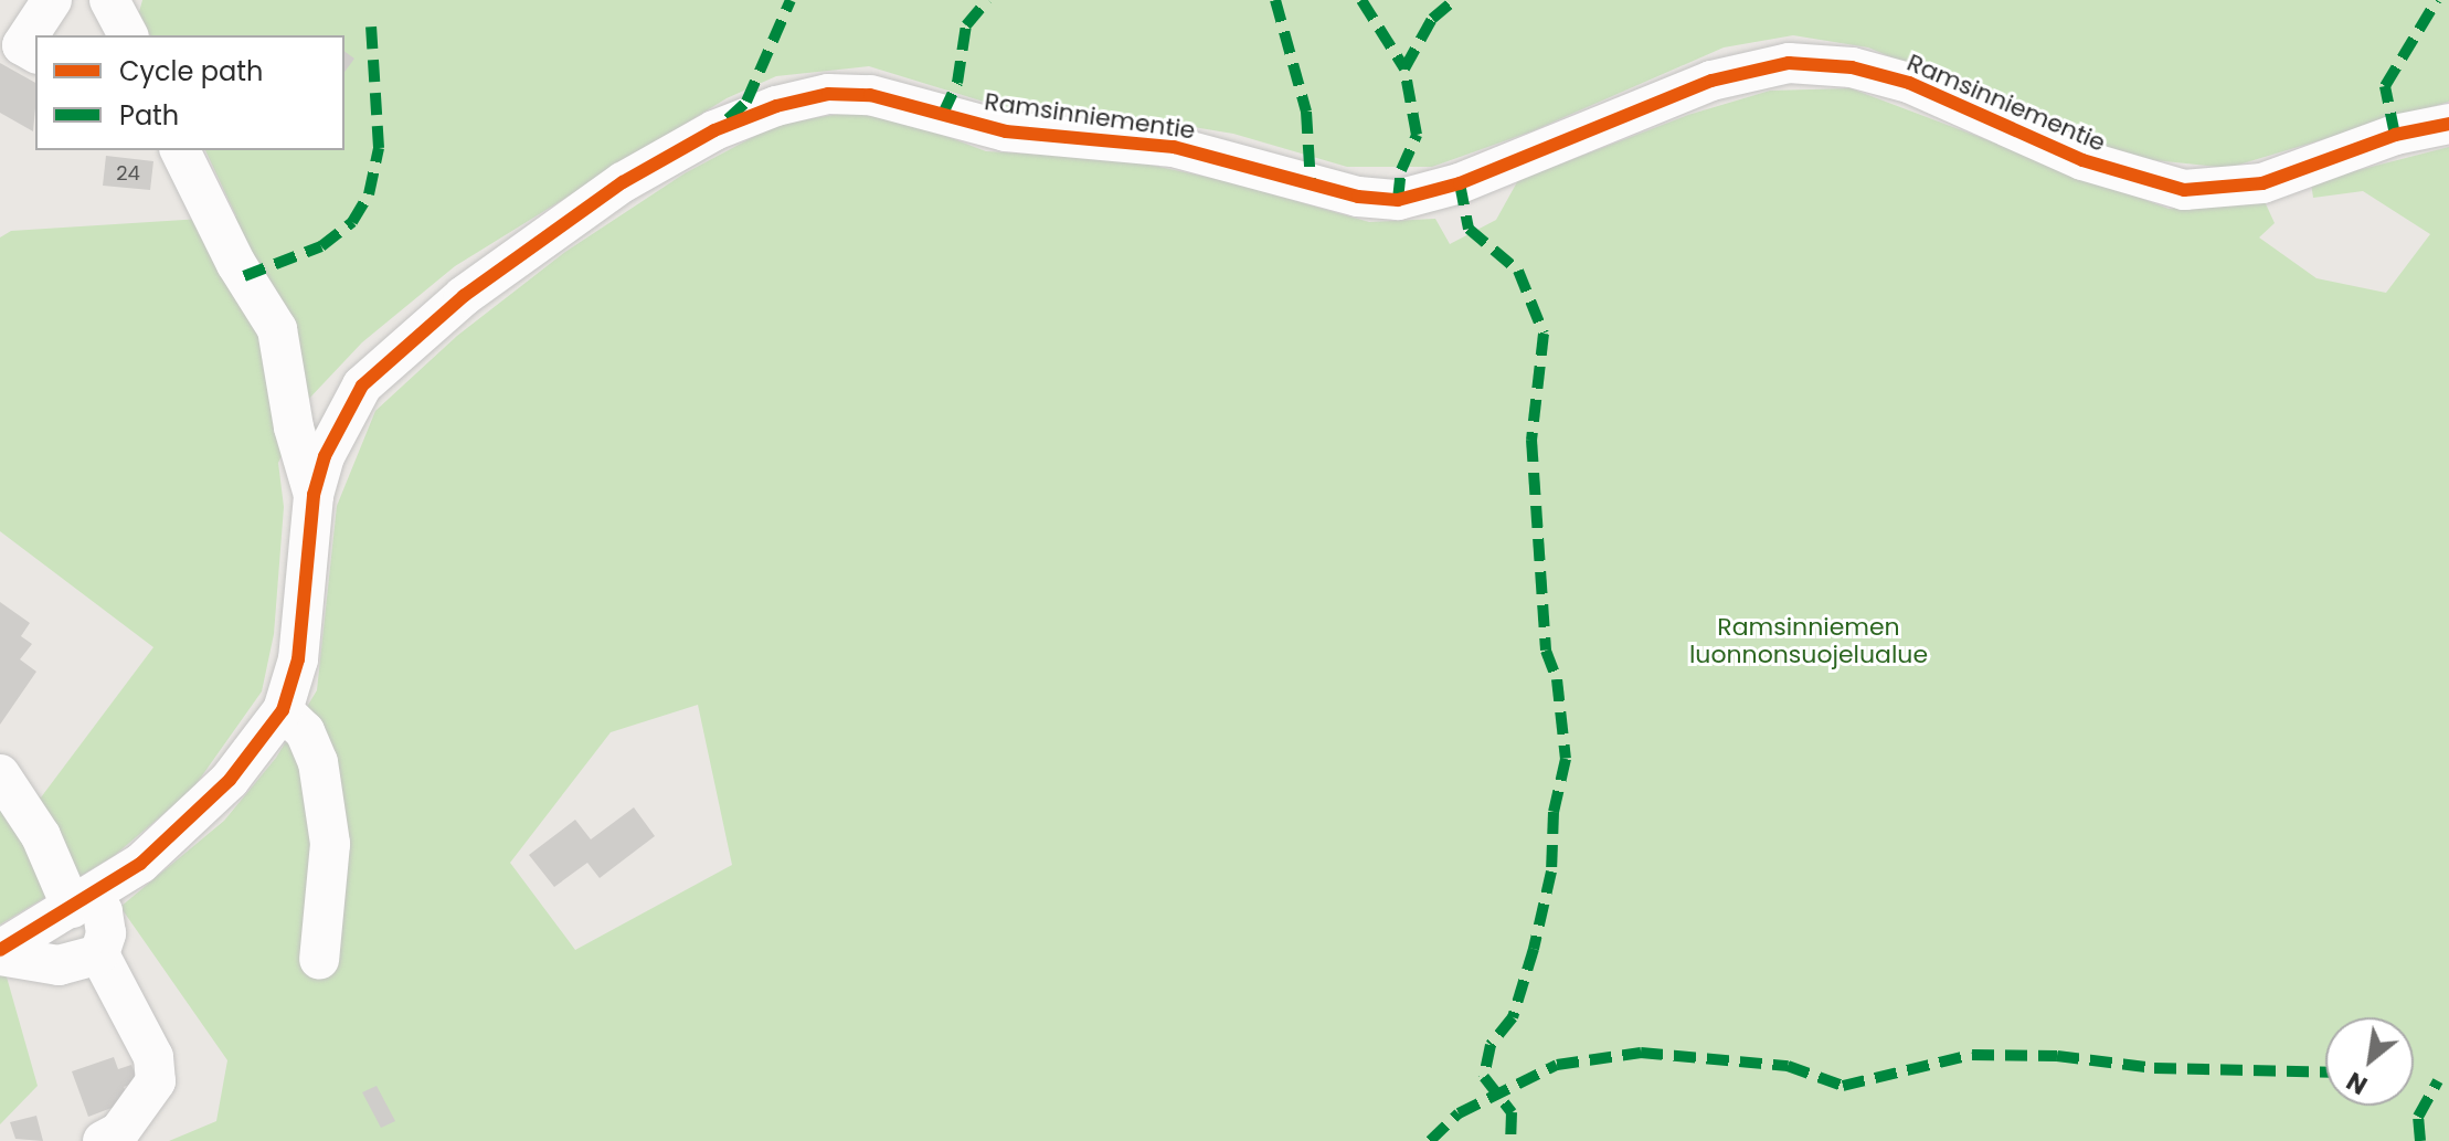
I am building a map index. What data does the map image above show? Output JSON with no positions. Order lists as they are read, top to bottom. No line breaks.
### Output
{"streets":{"street":["Ramsinniementie"]},"parks":["Ramsinniemen luonnonsuojelualue"],"house_numbers":["24"],"legend":["Cycle path","Path"],"north":"bottom left"}
